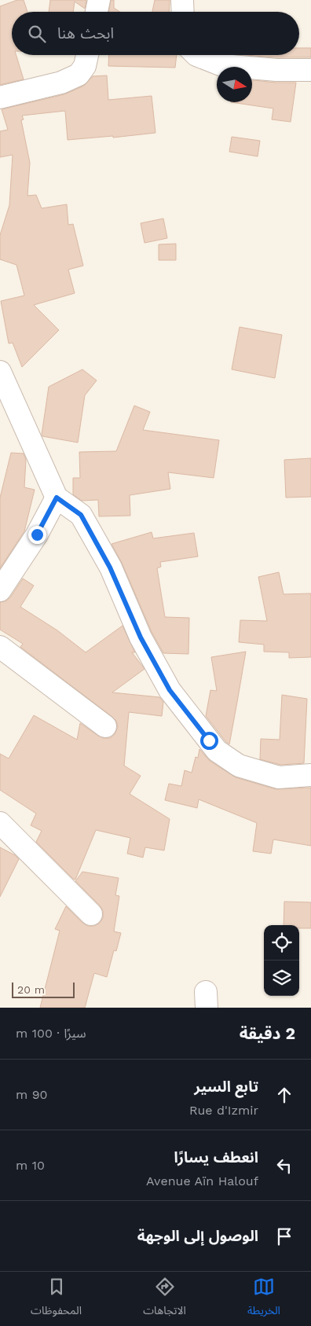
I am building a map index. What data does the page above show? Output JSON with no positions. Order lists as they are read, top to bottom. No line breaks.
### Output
{"scale_bar":"20 m","north":"right","page":{"search":"ابحث هنا","scale":"20 m","heading":["2 دقيقة","سيرًا · 100 m"],"list":[["تابع السير","Rue d'Izmir","90 m"],["انعطف يسارًا","Avenue Aïn Halouf","10 m"],"الوصول إلى الوجهة"],"nav":["الخريطة","الاتجاهات","المحفوظات"]}}
